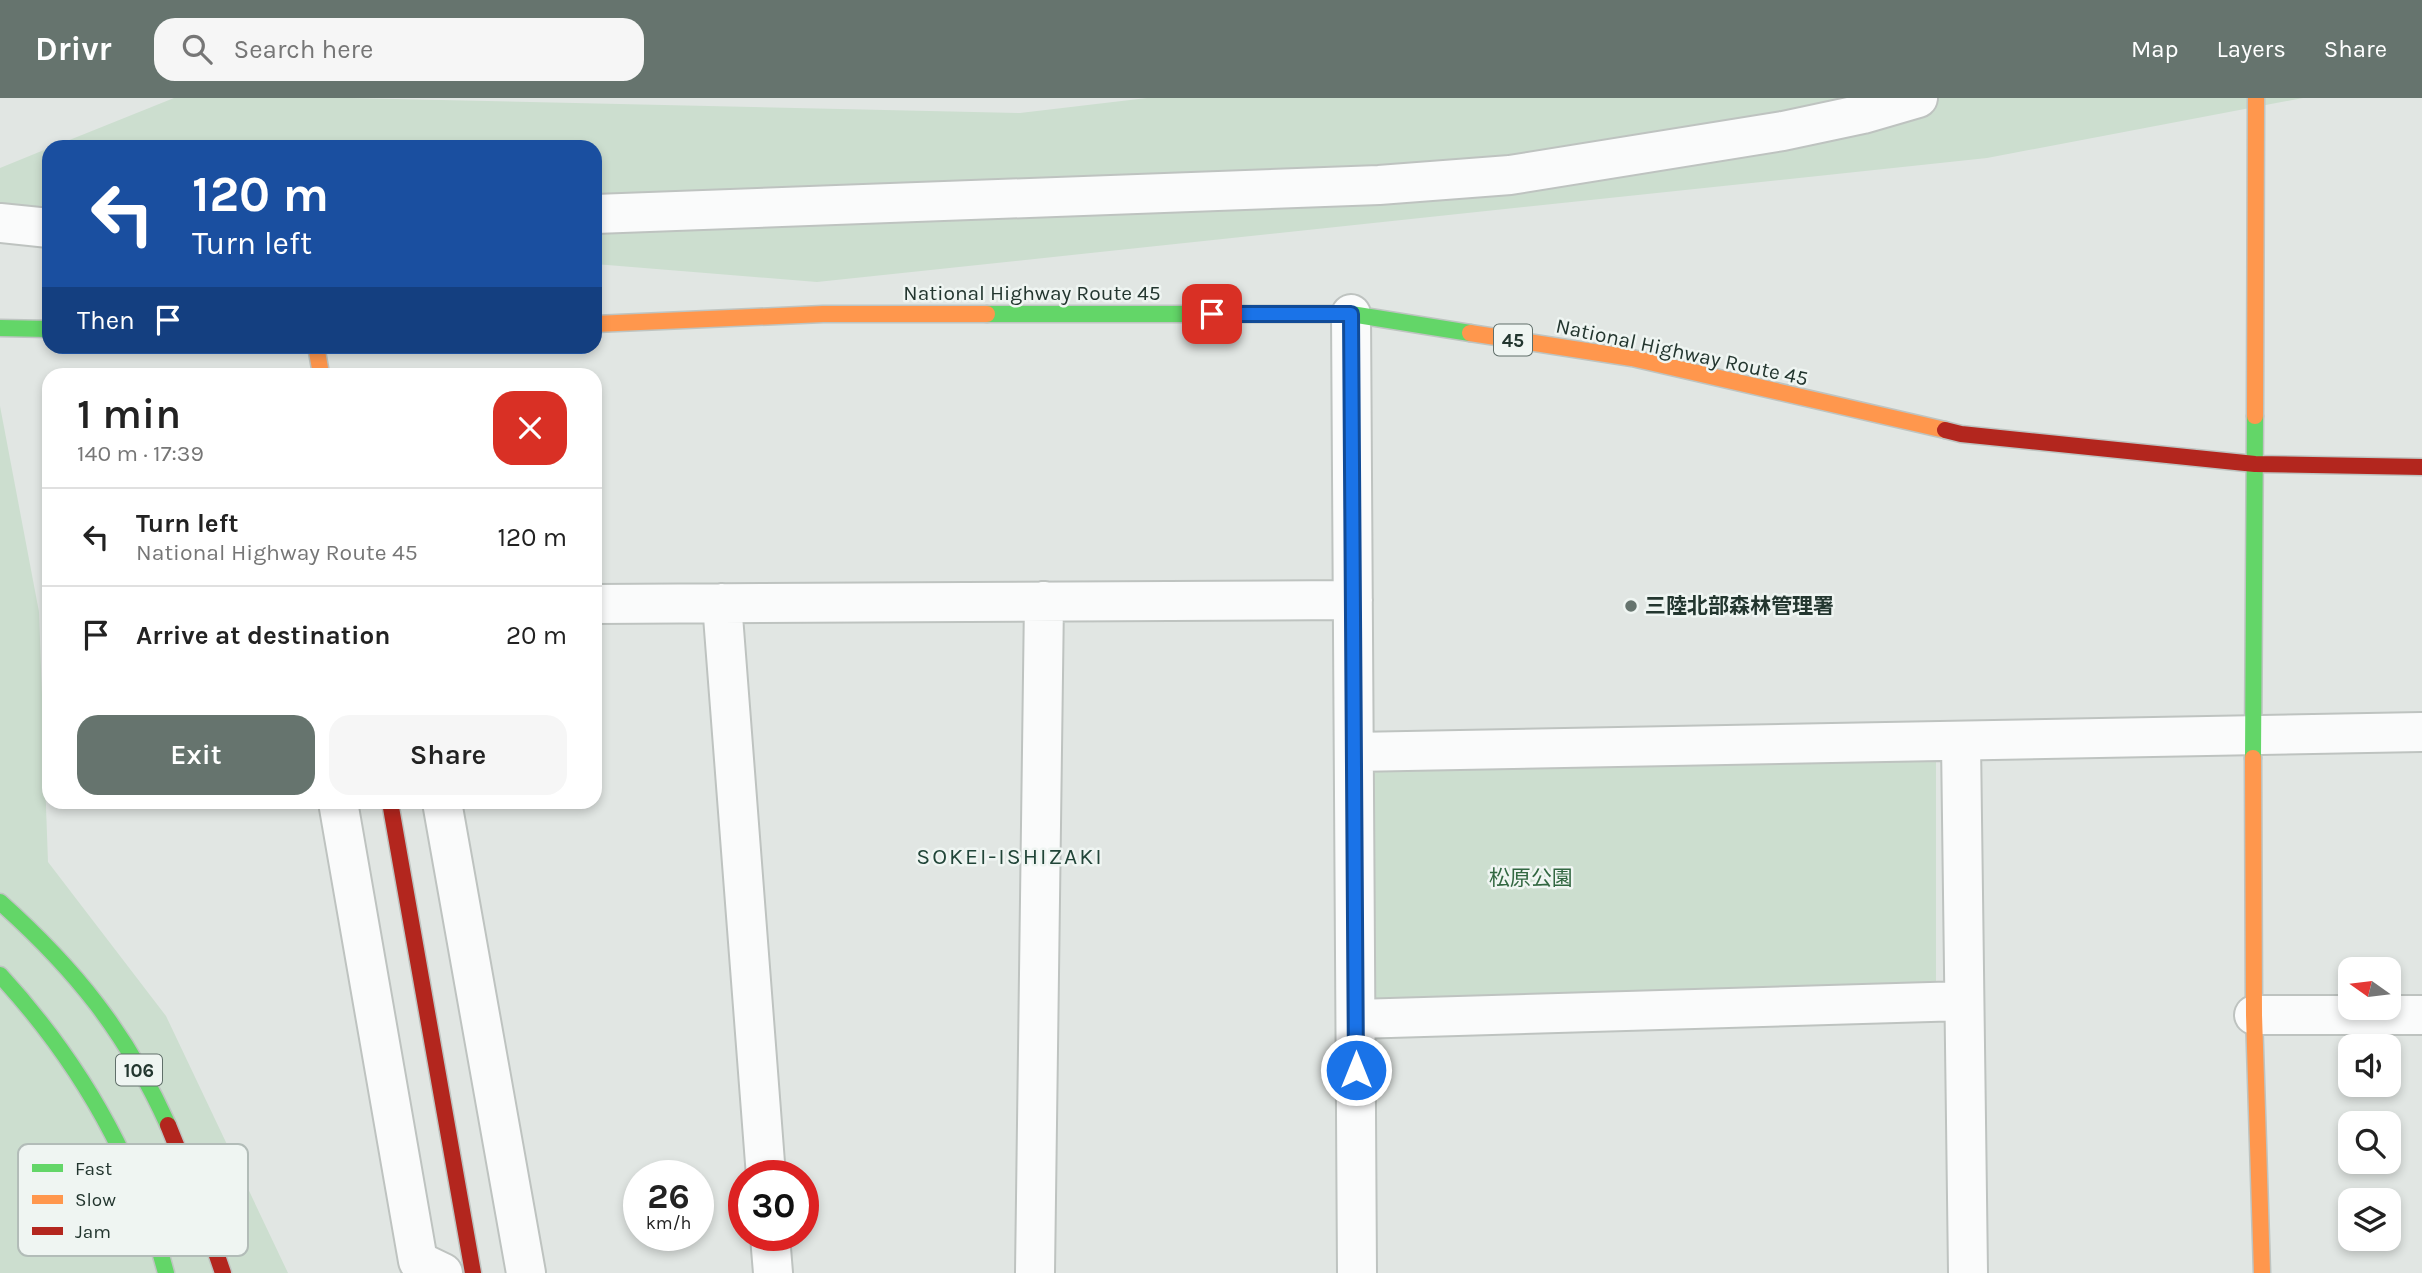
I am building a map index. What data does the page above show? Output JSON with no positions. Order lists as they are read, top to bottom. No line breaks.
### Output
{"streets":{"main road":["National Highway Route 45","45","106"]},"districts":["SOKEI-ISHIZAKI"],"parks":["松原公園"],"places":["三陸北部森林管理署"],"legend":["Fast","Slow","Jam"],"north":"left","page":{"header":"Drivr","search":"Search here","nav":["Map","Layers","Share"],"turn":["120 m","Turn left"],"then":"Then","heading":["1 min","140 m · 17:39"],"list":[{"name":"Turn left","note":"National Highway Route 45","value":"120 m"},{"name":"Arrive at destination","value":"20 m"}],"buttons":["Exit","Share"],"speed":"26 km/h","limit":"30"}}
